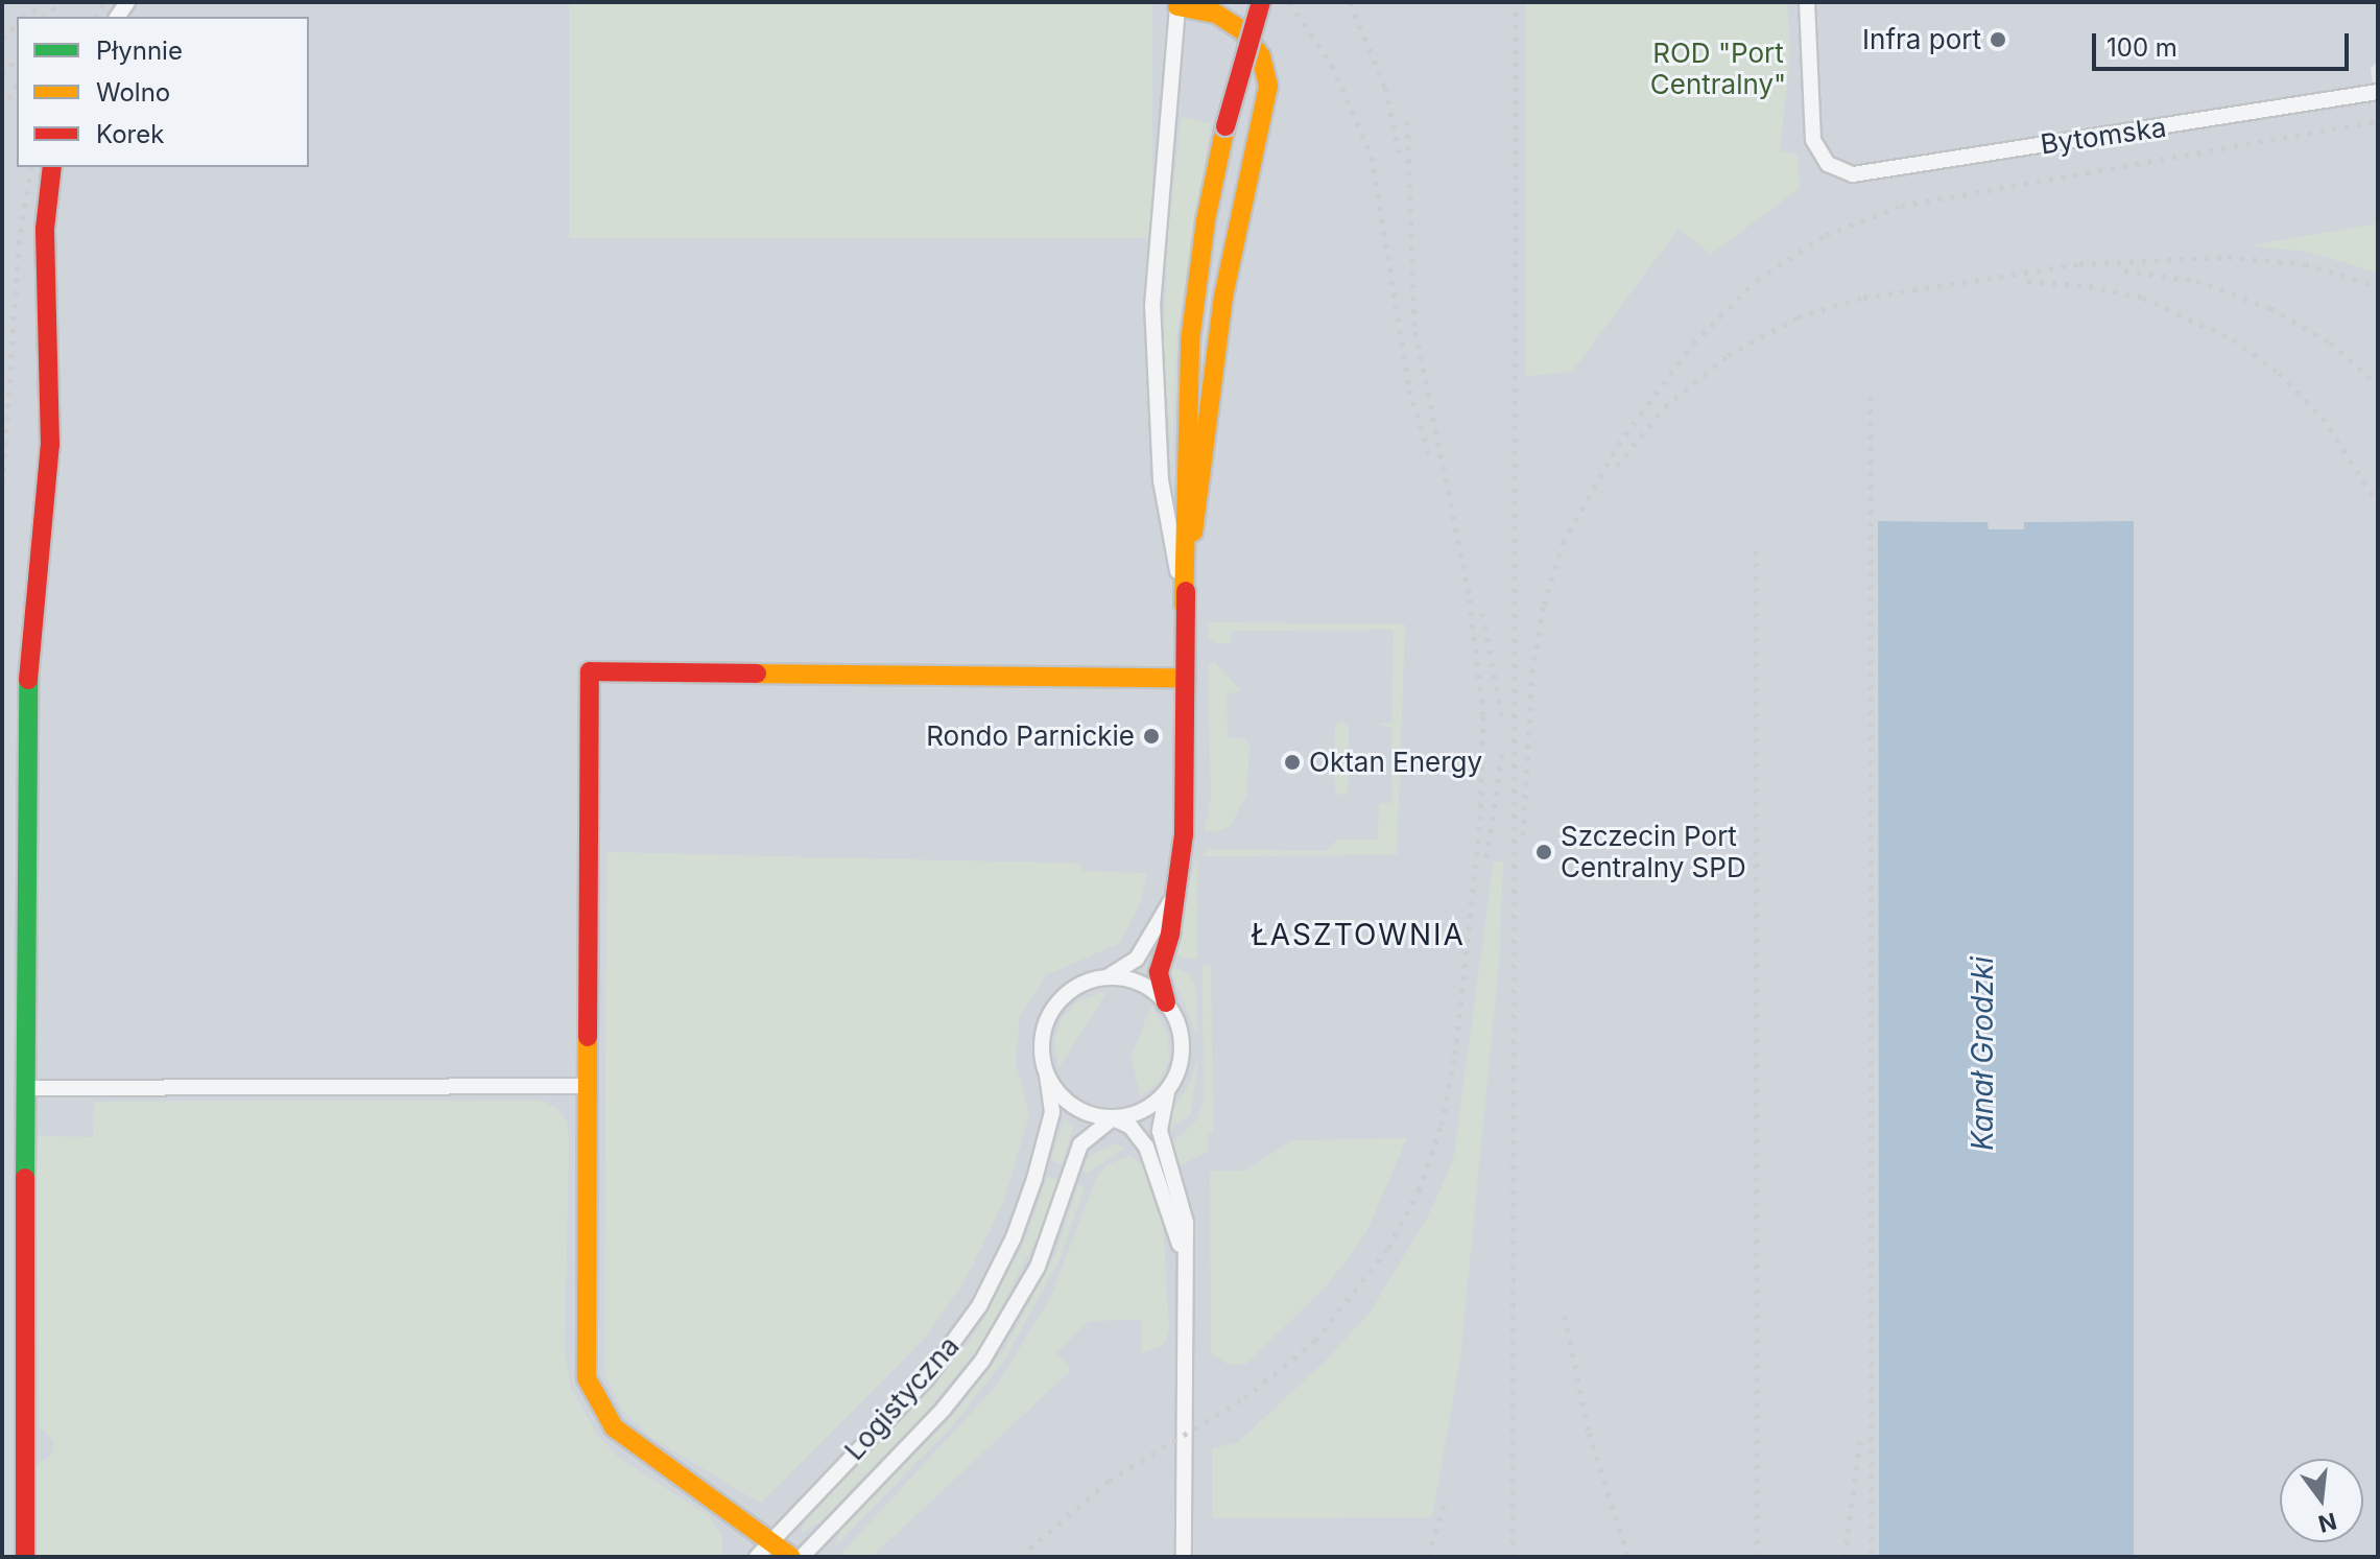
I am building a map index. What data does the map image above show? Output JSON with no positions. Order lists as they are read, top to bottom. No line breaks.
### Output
{"streets":{"street":["Bytomska","Logistyczna"]},"districts":["ŁASZTOWNIA"],"water":["Kanał Grodzki"],"parks":["ROD \"Port Centralny\""],"places":["Infra port","Rondo Parnickie","Oktan Energy","Szczecin Port Centralny SPD"],"legend":["Płynnie","Wolno","Korek"],"scale_bar":"100 m","north":"bottom"}
